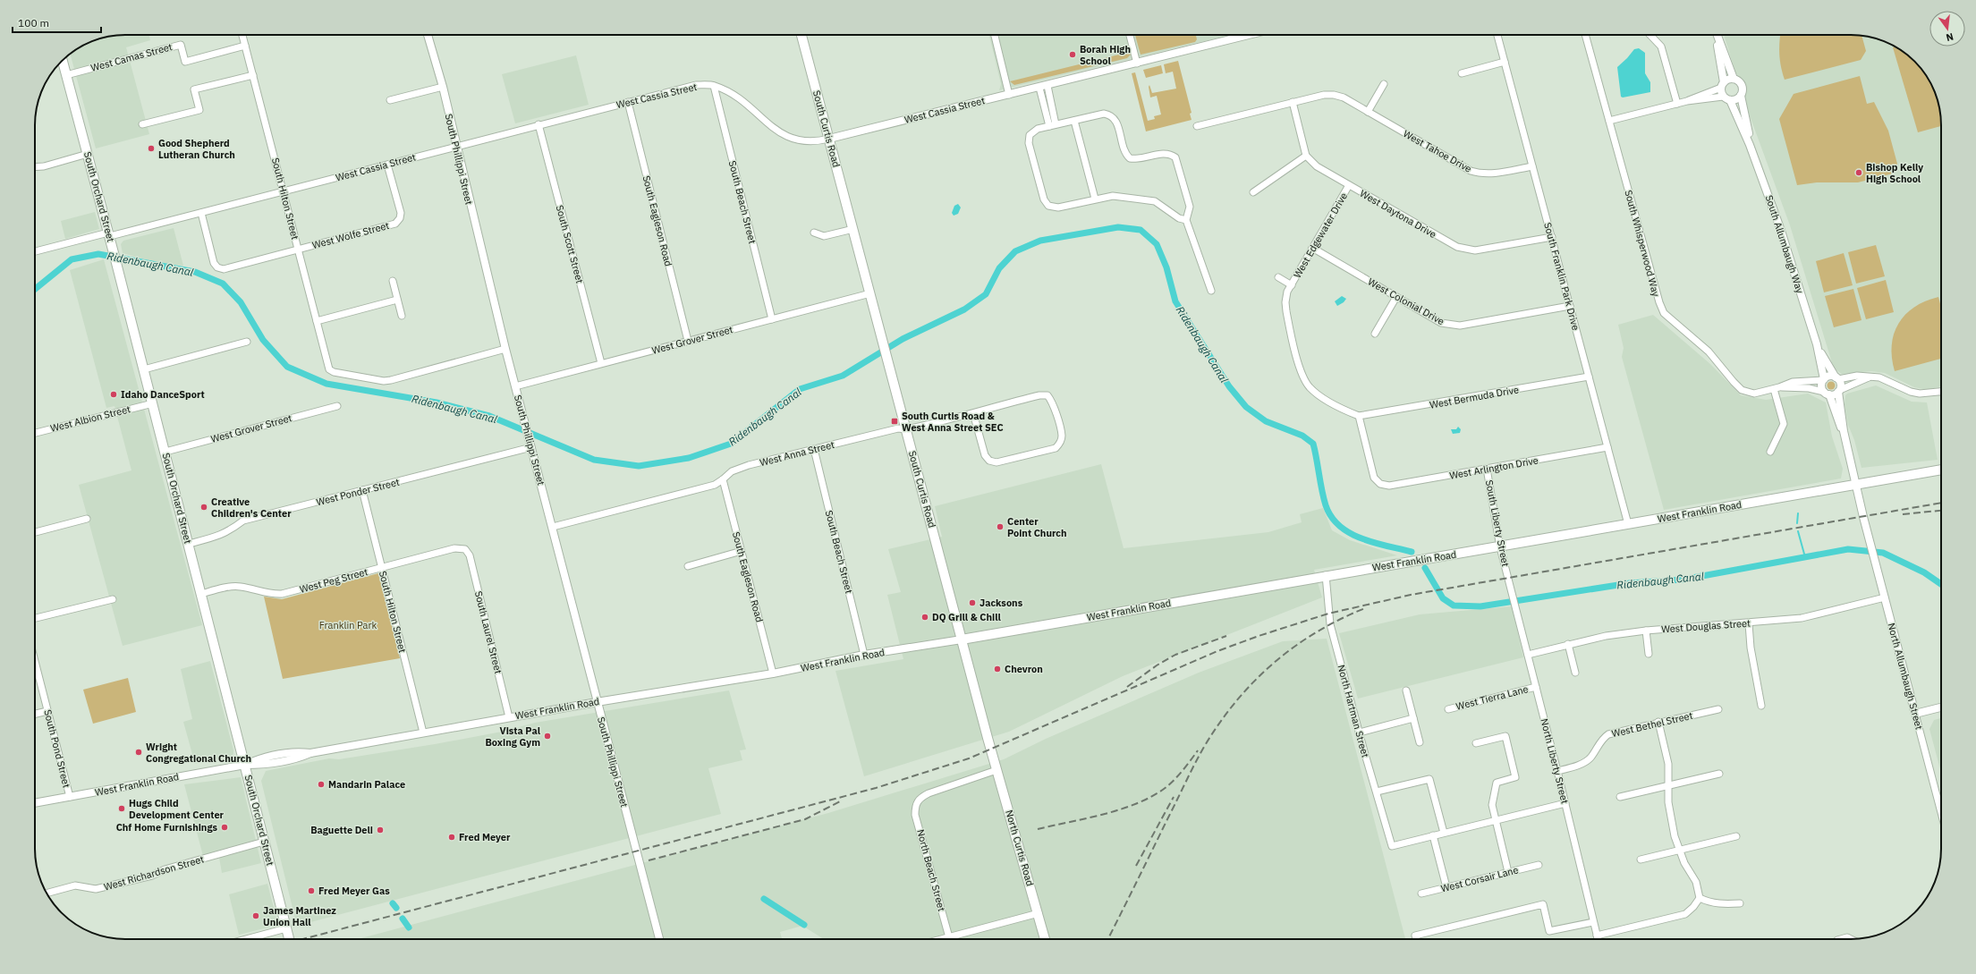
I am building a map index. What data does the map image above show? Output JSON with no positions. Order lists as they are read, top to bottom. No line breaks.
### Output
{"streets":{"main road":["South Curtis Road","South Orchard Street","West Franklin Road","North Curtis Road"],"street":["West Camas Street","West Cassia Street","West Tahoe Drive","South Phillippi Street","South Hilton Street","South Beach Street","West Daytona Drive","South Eagleson Road","West Wolfe Street","West Edgewater Drive","South Whisperwood Way","South Scott Street","South Allumbaugh Way","South Franklin Park Drive","West Colonial Drive","West Grover Street","West Bermuda Drive","West Albion Street","West Anna Street","West Arlington Drive","West Ponder Street","South Liberty Street","West Peg Street","West Douglas Street","South Laurel Street","North Allumbaugh Street","West Tierra Lane","North Hartman Street","West Bethel Street","South Pond Street","North Liberty Street","North Beach Street","West Richardson Street","West Corsair Lane"]},"crossings":[["West Camas Street","South Orchard Street"],["West Camas Street","South Hilton Street"],["West Cassia Street","South Curtis Road"],["West Cassia Street","South Phillippi Street"],["West Cassia Street","South Orchard Street"],["West Cassia Street","South Hilton Street"],["West Cassia Street","South Beach Street"],["West Cassia Street","South Eagleson Road"],["West Cassia Street","West Wolfe Street"],["West Cassia Street","South Scott Street"],["South Curtis Road","West Grover Street"],["South Curtis Road","West Anna Street"],["South Curtis Road","West Franklin Road"],["South Curtis Road","North Curtis Road"],["West Tahoe Drive","South Franklin Park Drive"],["South Phillippi Street","South Hilton Street"],["South Phillippi Street","West Grover Street"],["South Phillippi Street","West Anna Street"],["South Phillippi Street","West Ponder Street"],["South Phillippi Street","West Franklin Road"],["South Orchard Street","West Grover Street"],["South Orchard Street","West Albion Street"],["South Orchard Street","West Ponder Street"],["South Orchard Street","West Franklin Road"],["South Orchard Street","West Peg Street"],["South Orchard Street","West Richardson Street"],["South Hilton Street","West Wolfe Street"],["South Hilton Street","West Ponder Street"],["South Hilton Street","West Franklin Road"],["South Hilton Street","West Peg Street"],["South Beach Street","West Grover Street"],["South Beach Street","West Anna Street"],["South Beach Street","West Franklin Road"],["West Daytona Drive","West Edgewater Drive"],["West Daytona Drive","South Franklin Park Drive"],["South Eagleson Road","West Grover Street"],["South Eagleson Road","West Anna Street"],["South Eagleson Road","West Franklin Road"],["West Edgewater Drive","West Colonial Drive"],["West Edgewater Drive","West Bermuda Drive"],["West Edgewater Drive","West Arlington Drive"],["South Whisperwood Way","South Allumbaugh Way"],["South Scott Street","West Grover Street"],["South Franklin Park Drive","West Colonial Drive"],["South Franklin Park Drive","West Bermuda Drive"],["South Franklin Park Drive","West Arlington Drive"],["South Franklin Park Drive","West Franklin Road"],["West Bermuda Drive","West Arlington Drive"],["West Arlington Drive","South Liberty Street"],["West Franklin Road","South Liberty Street"],["West Franklin Road","South Laurel Street"],["West Franklin Road","North Allumbaugh Street"],["West Franklin Road","North Hartman Street"],["West Franklin Road","South Pond Street"],["South Liberty Street","North Liberty Street"],["West Peg Street","South Laurel Street"],["West Douglas Street","North Allumbaugh Street"],["West Douglas Street","North Liberty Street"],["West Tierra Lane","North Liberty Street"],["West Bethel Street","North Liberty Street"],["North Curtis Road","North Beach Street"]],"water":["Ridenbaugh Canal"],"parks":["Franklin Park"],"places":{"other":["Borah High School","Good Shepherd Lutheran Church","Bishop Kelly High School","Idaho DanceSport","Creative Children's Center","Center Point Church","Jacksons","DQ Grill & Chill","Chevron","Vista Pal Boxing Gym","Wright Congregational Church","Mandarin Palace","Hugs Child Development Center","Chf Home Furnishings","Baguette Deli","Fred Meyer","Fred Meyer Gas","James Martinez Union Hall"],"transit":["South Curtis Road & West Anna Street SEC"]},"scale_bar":"100 m","north":"bottom"}
